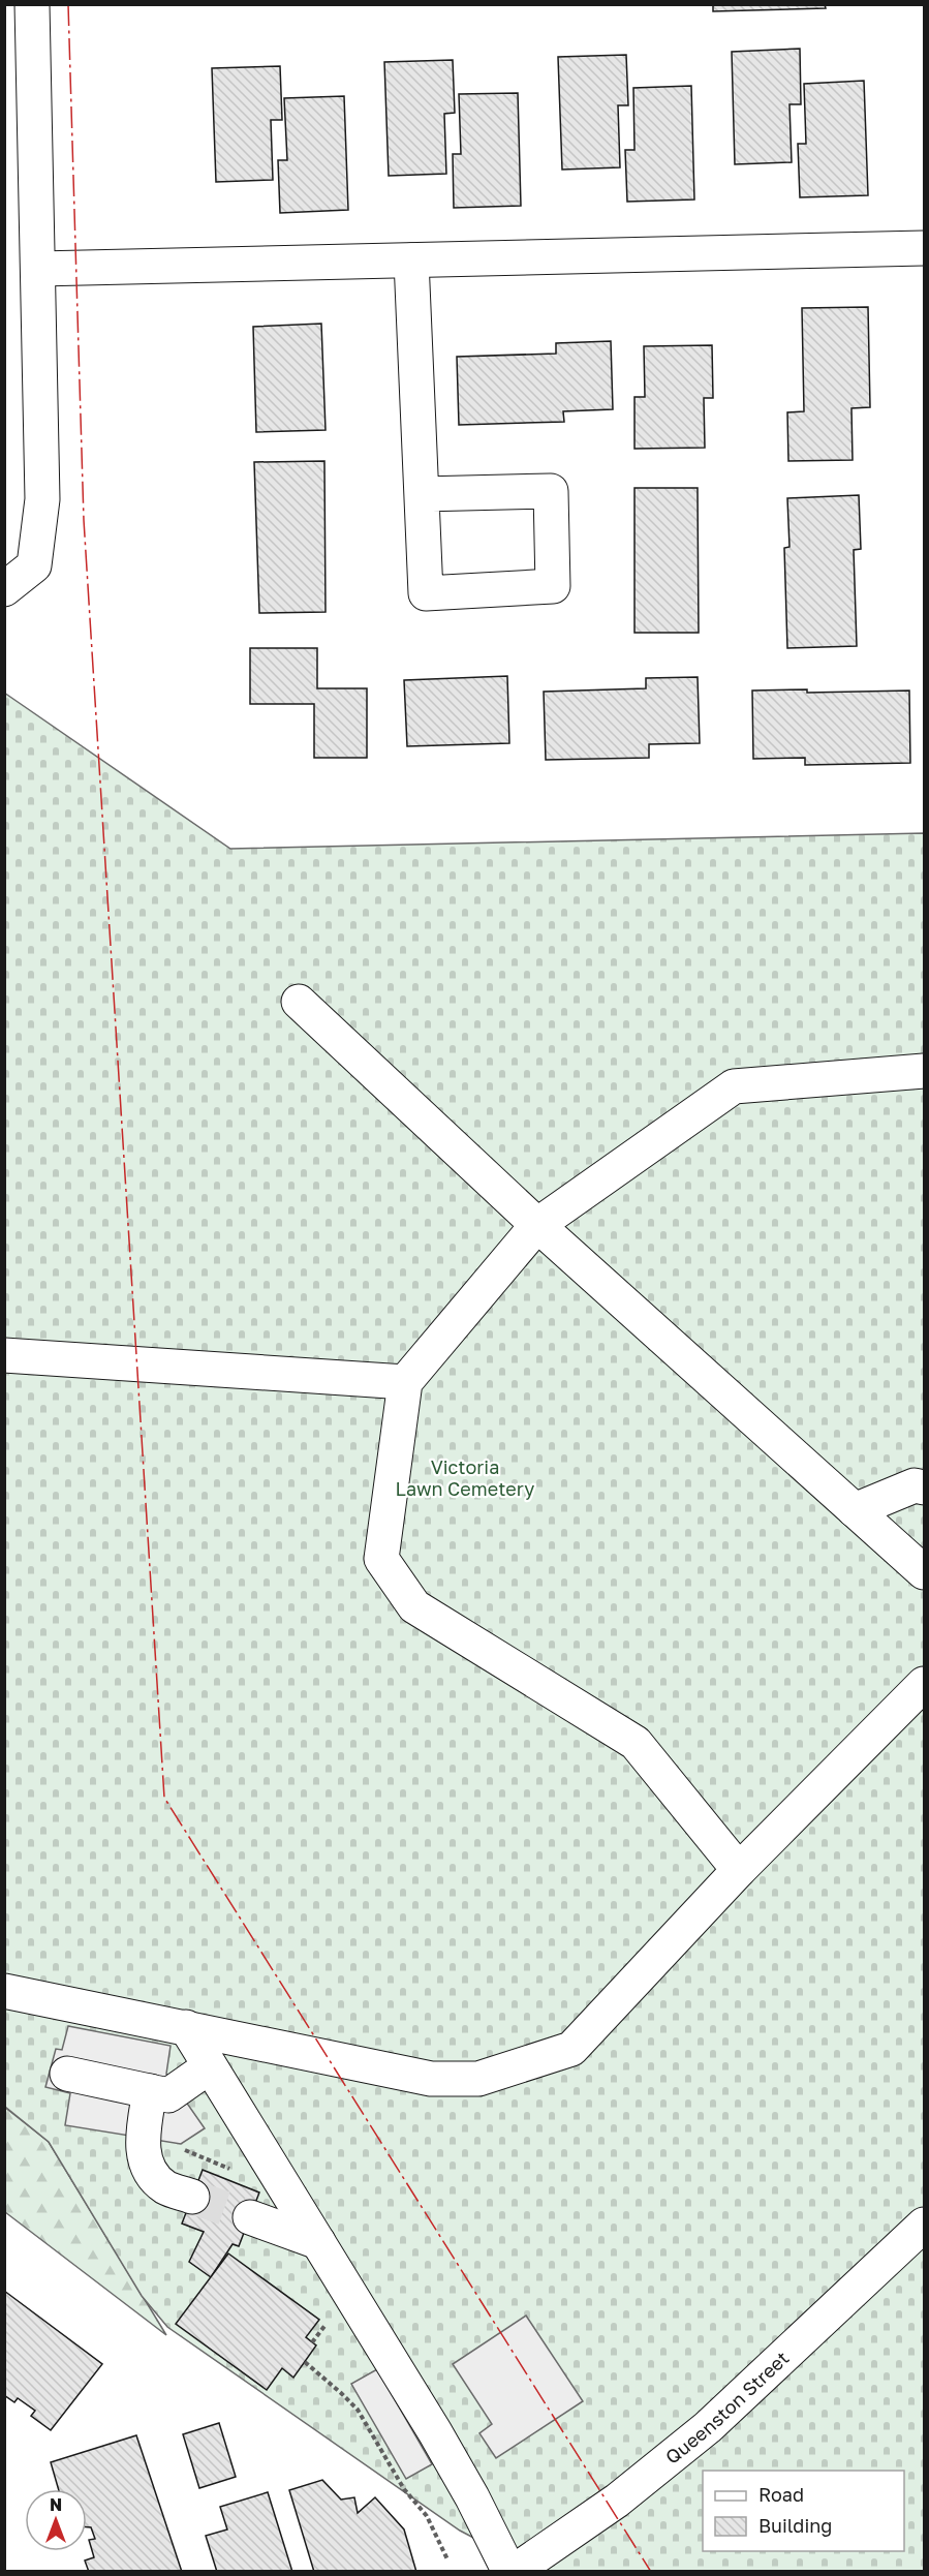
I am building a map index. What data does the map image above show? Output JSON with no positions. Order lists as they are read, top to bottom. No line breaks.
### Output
{"streets":{"main road":["Queenston Street"]},"parks":["Victoria Lawn Cemetery"],"legend":["Road","Building"],"north":"top"}
